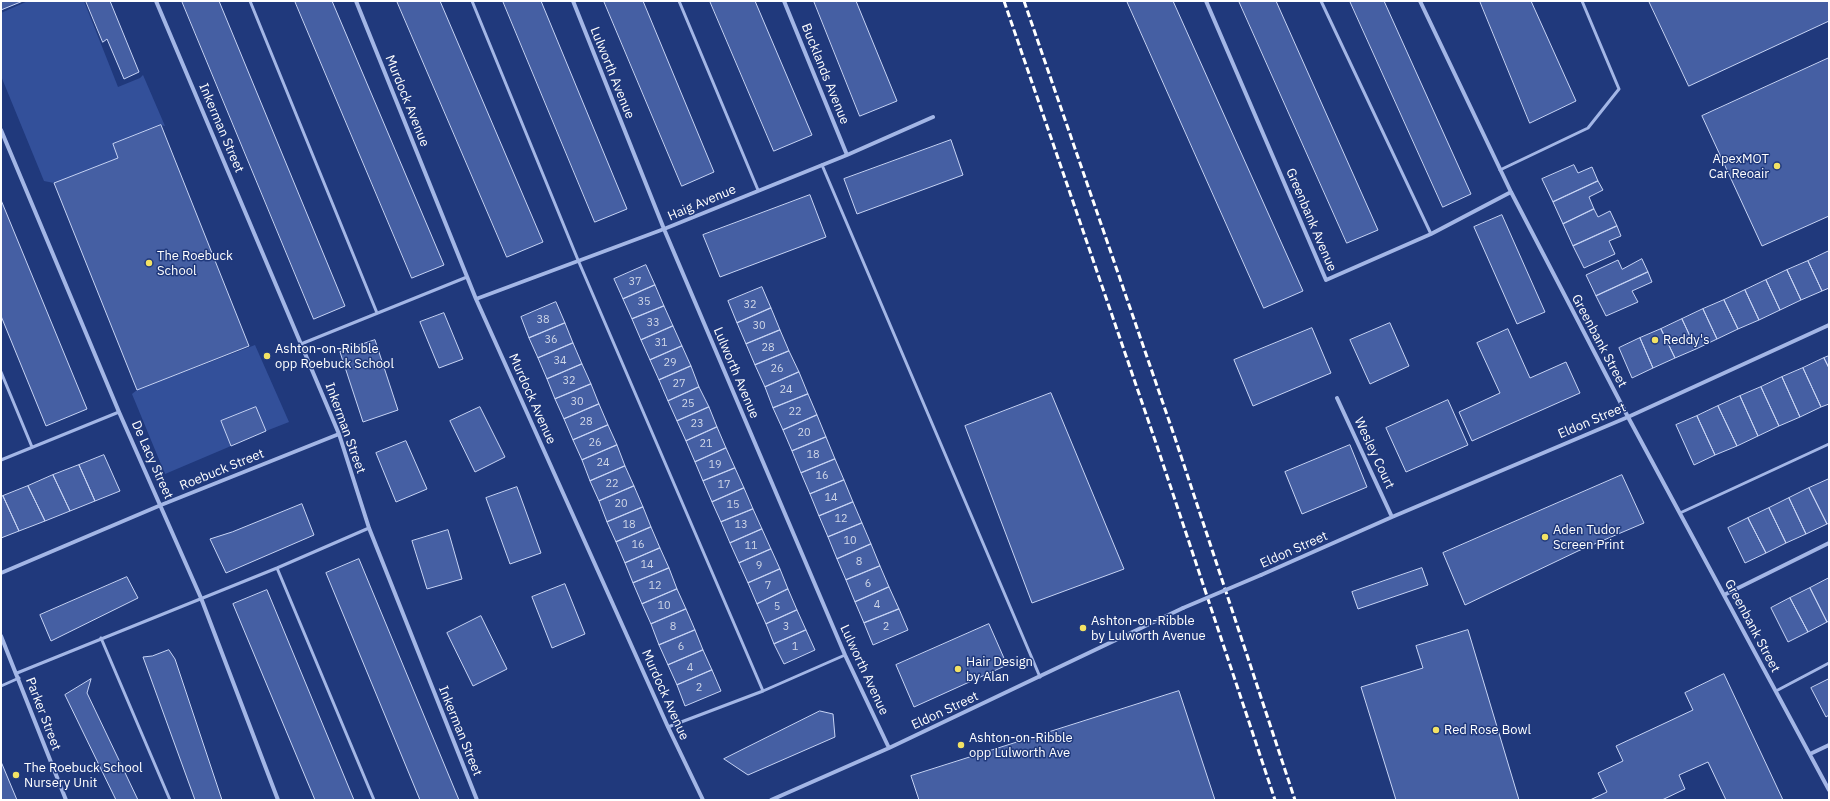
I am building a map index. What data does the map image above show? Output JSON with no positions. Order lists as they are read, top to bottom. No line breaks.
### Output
{"streets":{"street":["Lulworth Avenue","Bucklands Avenue","Murdock Avenue","Inkerman Street","Haig Avenue","Greenbank Avenue","Greenbank Street","Eldon Street","Wesley Court","De Lacy Street","Roebuck Street","Parker Street"]},"crossings":[["Lulworth Avenue","Haig Avenue"],["Lulworth Avenue","Eldon Street"],["Bucklands Avenue","Haig Avenue"],["Murdock Avenue","Haig Avenue"],["Inkerman Street","Roebuck Street"],["Greenbank Avenue","Greenbank Street"],["Greenbank Street","Eldon Street"],["Eldon Street","Wesley Court"],["De Lacy Street","Roebuck Street"]],"places":["ApexMOT Car Reoair","The Roebuck School","Reddy's","Ashton-on-Ribble opp Roebuck School","Aden Tudor Screen Print","Ashton-on-Ribble by Lulworth Avenue","Hair Design by Alan","Red Rose Bowl","Ashton-on-Ribble opp Lulworth Ave","The Roebuck School Nursery Unit"],"house_numbers":["37","35","32","38","33","30","36","31","28","34","29","26","32","27","24","30","25","22","28","23","20","26","21","18","24","19","16","22","17","14","20","15","12","18","13","10","16","11","8","14","9","6","12","7","4","10","5","8","3","2","6","1","4","2"]}
